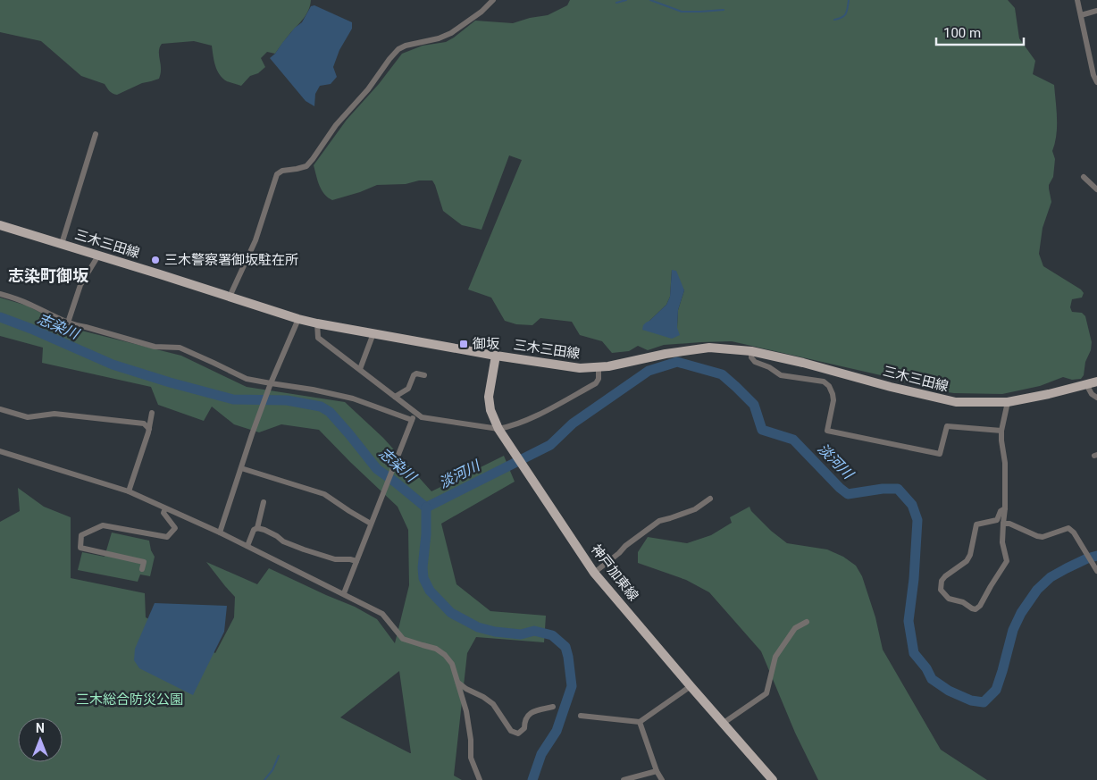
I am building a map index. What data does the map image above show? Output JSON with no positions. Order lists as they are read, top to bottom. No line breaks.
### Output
{"streets":{"main road":["三木三田線","神戸加東線"]},"crossings":[["三木三田線","神戸加東線"]],"districts":["志染町御坂"],"water":["志染川","淡河川"],"parks":["三木総合防災公園"],"places":{"other":["三木警察署御坂駐在所"],"transit":["御坂"]},"scale_bar":"100 m","north":"top"}
